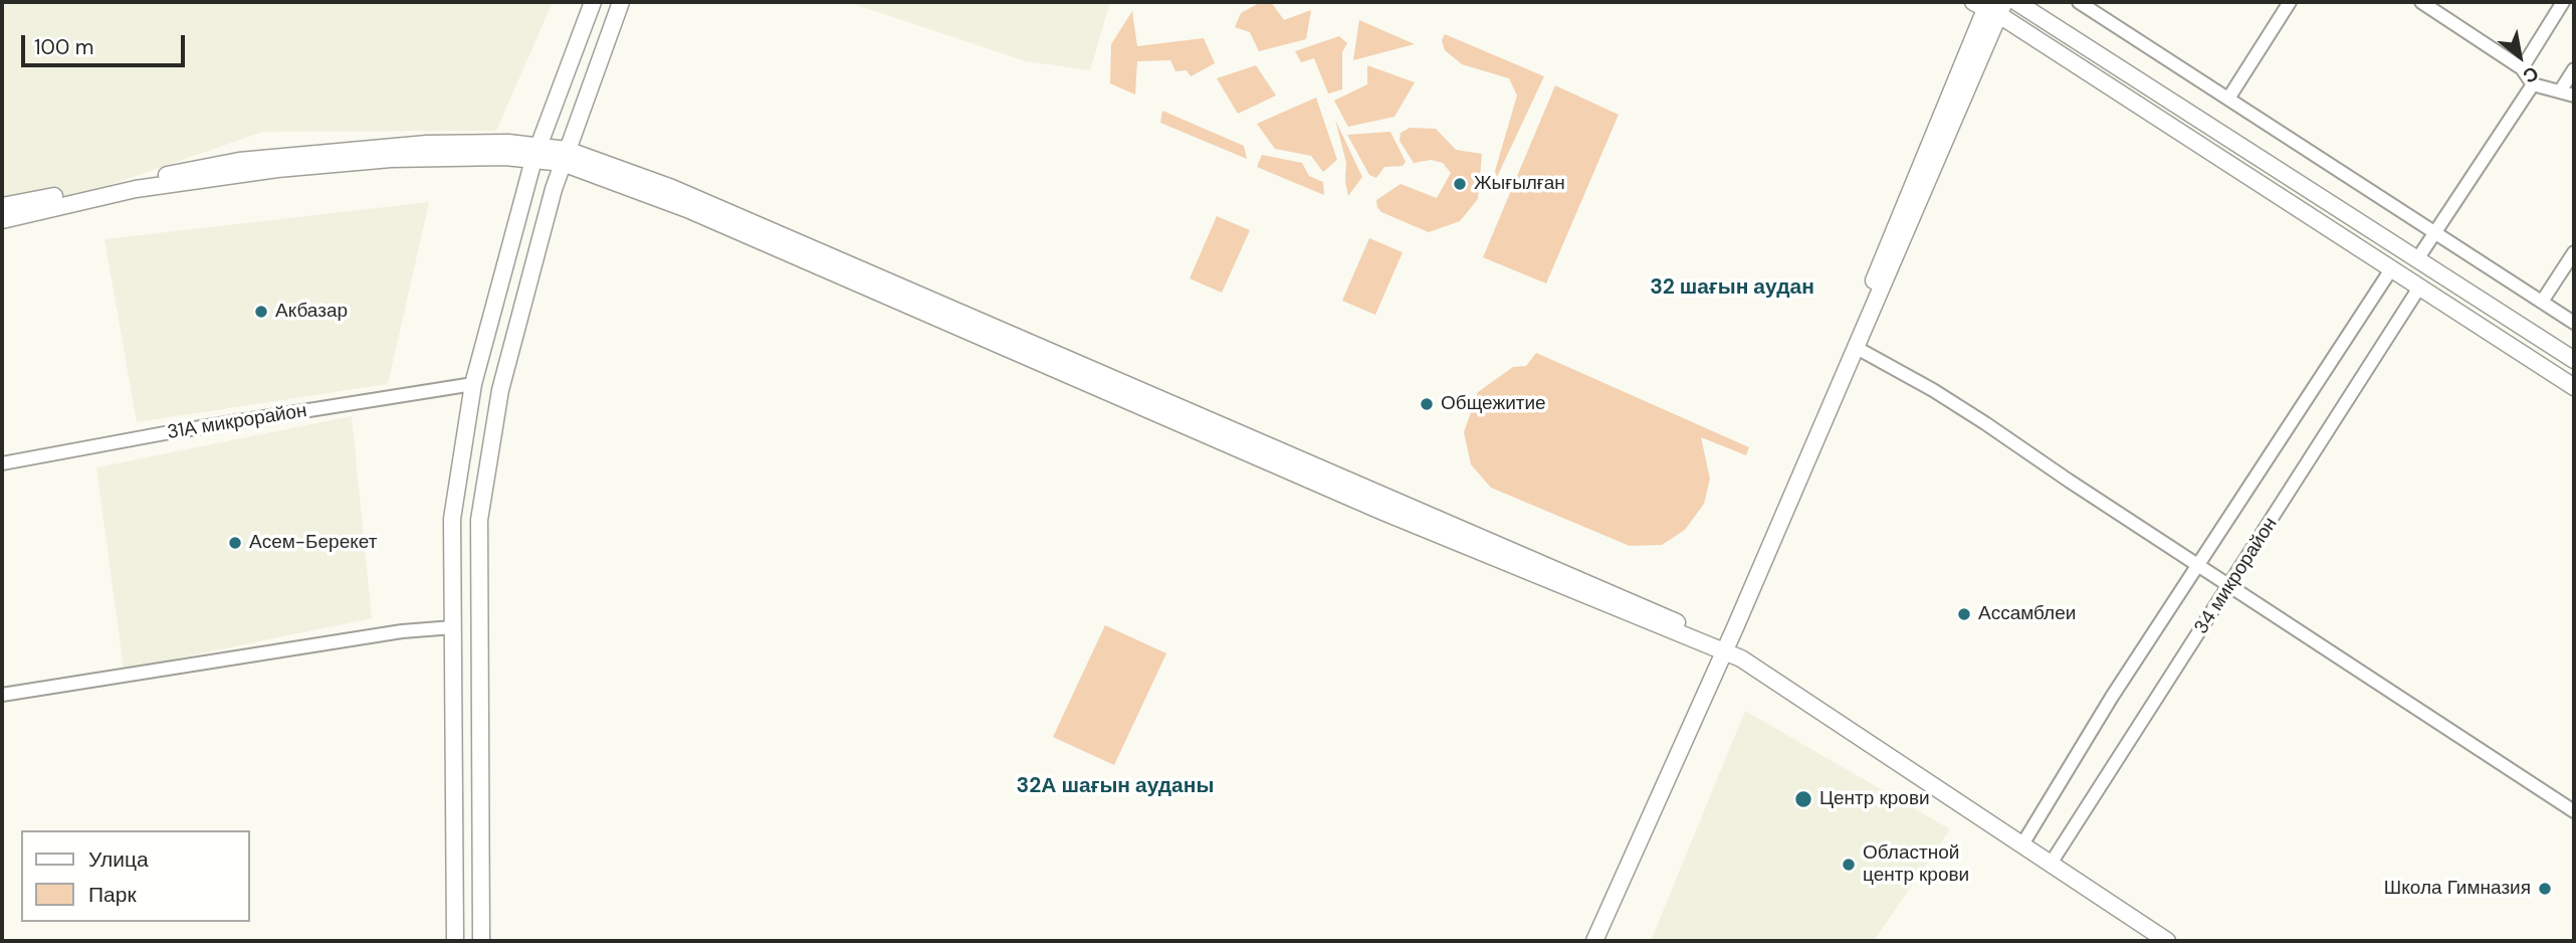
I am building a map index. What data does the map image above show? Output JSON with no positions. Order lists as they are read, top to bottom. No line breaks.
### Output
{"streets":{"street":["31А микрорайон","34 микрорайон"]},"districts":["32 шағын аудан","32А шағын ауданы"],"places":["Жығылған","Акбазар","Общежитие","Асем-Берекет","Ассамблеи","Центр крови","Областной центр крови","Школа Гимназия"],"legend":["Улица","Парк"],"scale_bar":"100 m","north":"bottom right"}
